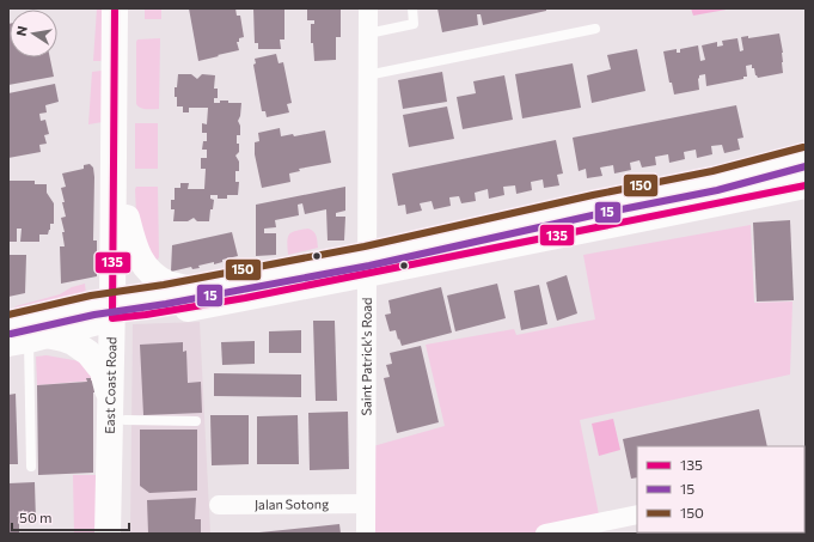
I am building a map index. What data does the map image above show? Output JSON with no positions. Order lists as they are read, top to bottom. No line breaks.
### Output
{"streets":{"street":["Saint Patrick's Road","East Coast Road","Jalan Sotong"]},"crossings":[["Saint Patrick's Road","Jalan Sotong"]],"lines":["transit line 135","transit line 150","transit line 15"],"legend":["135","15","150"],"scale_bar":"50 m","north":"left"}
